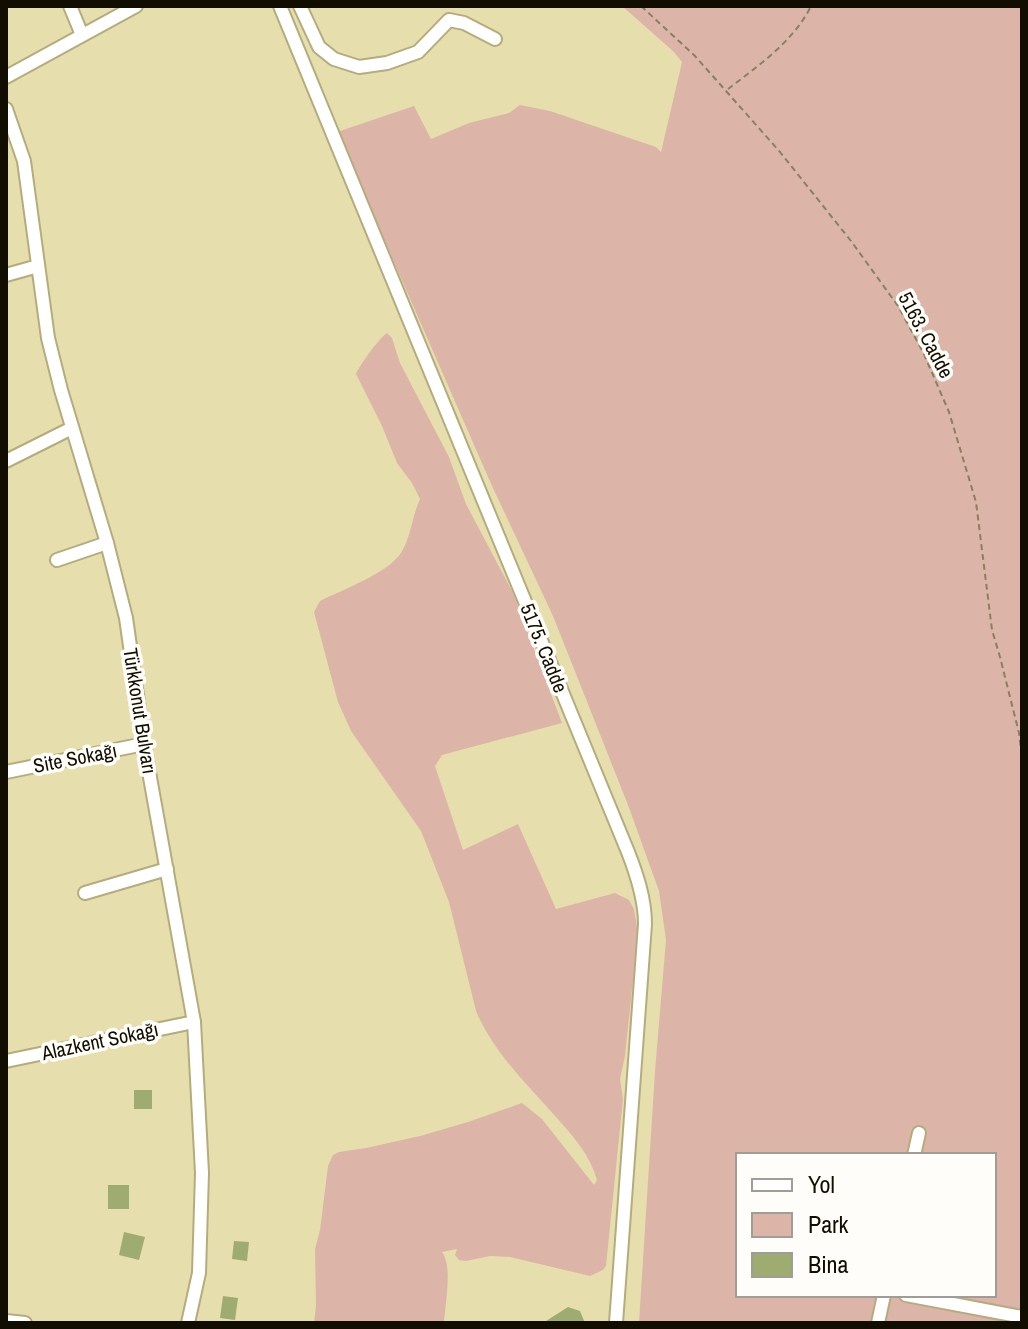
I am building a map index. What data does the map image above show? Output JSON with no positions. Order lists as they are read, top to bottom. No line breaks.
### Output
{"streets":{"street":["5175. Cadde","Türkkonut Bulvarı","Site Sokağı","Alazkent Sokağı"],"path":["5163. Cadde"]},"crossings":[["Türkkonut Bulvarı","Site Sokağı"],["Türkkonut Bulvarı","Alazkent Sokağı"]],"legend":["Yol","Park","Bina"]}
